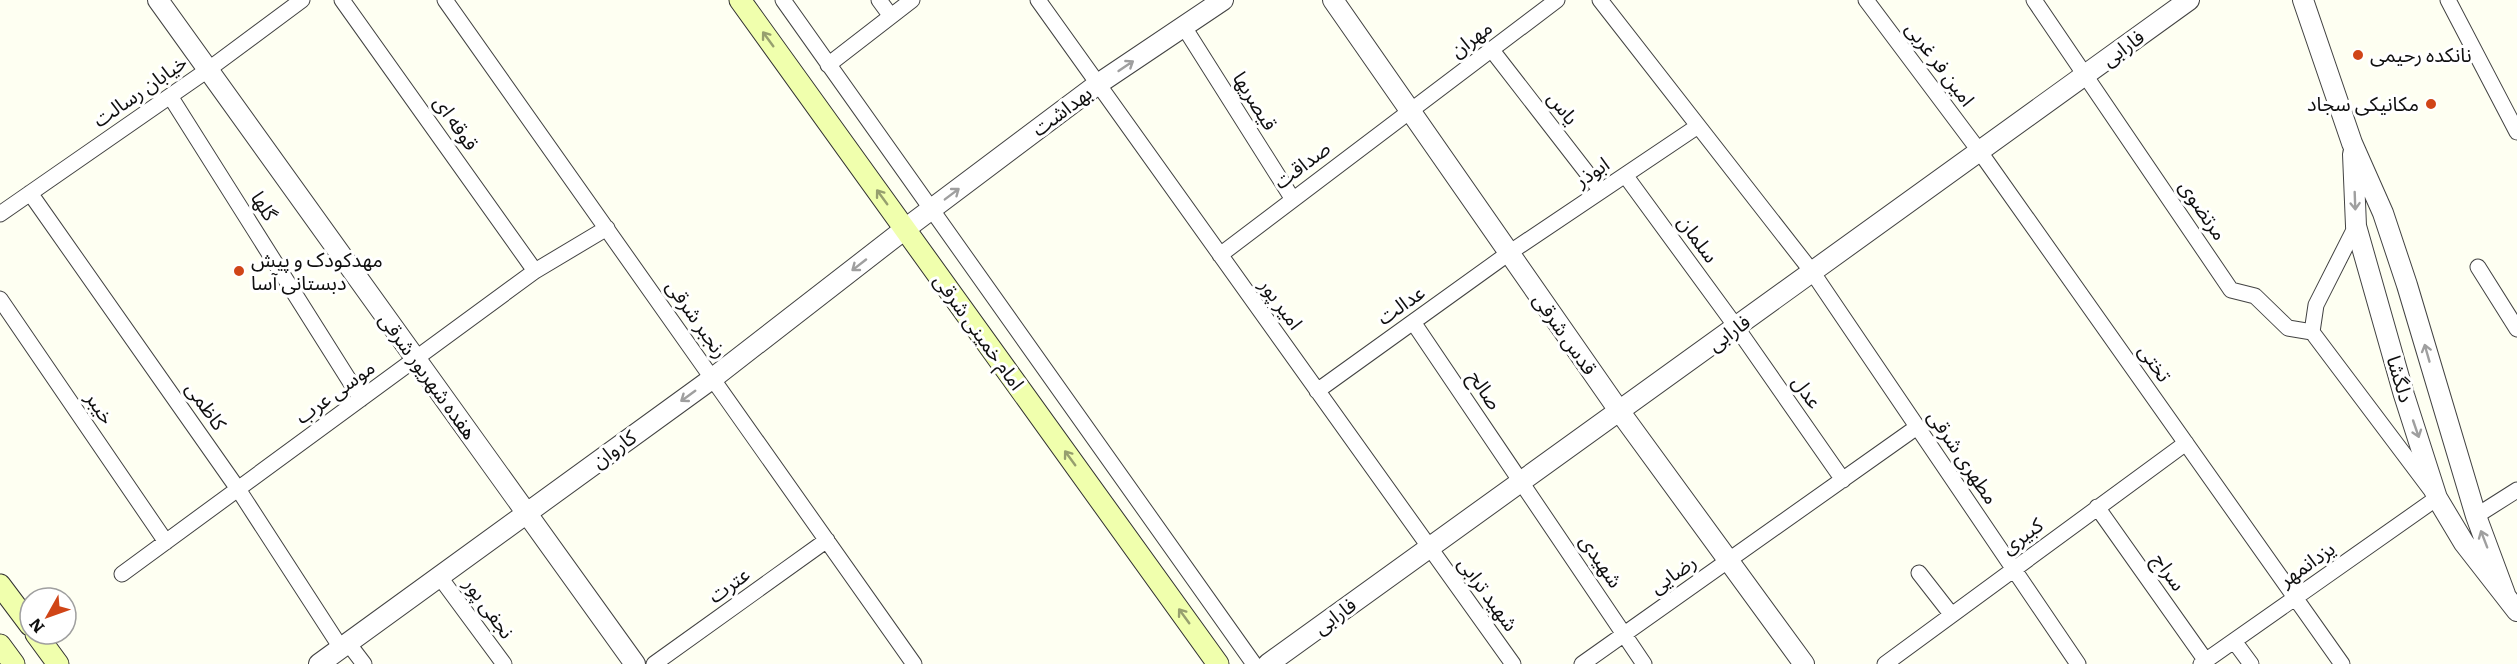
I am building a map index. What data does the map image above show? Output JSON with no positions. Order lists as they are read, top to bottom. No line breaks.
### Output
{"streets":{"main road":["امام خمینی شرقی"],"street":["مهران","فارابی","امین فر غربی","خیابان رسالت","قیصریها","یاس","بهداشت","قوقه ای","صداقت","ابوذر","گلها","مرتضوی","سلمان","امیر پور","عدالت","رنجبر شرقی","قدس شرقی","تختی","هفده شهریور شرقی","دلگشا","صالح","موسی عرب","عدل","کاظمی","خیبر","کاروان","مطهری شرقی","کبیری","شهیدی","یزدانمهر","سراج","رضایی","عترت","شهید ترابی","نجفی پور"]},"crossings":[["مهران","یاس"],["مهران","صداقت"],["مهران","قدس شرقی"],["فارابی","امین فر غربی"],["فارابی","مرتضوی"],["فارابی","سلمان"],["فارابی","امیر پور"],["فارابی","قدس شرقی"],["فارابی","تختی"],["فارابی","صالح"],["فارابی","عدل"],["فارابی","مطهری شرقی"],["فارابی","شهیدی"],["فارابی","شهید ترابی"],["امین فر غربی","تختی"],["خیابان رسالت","گلها"],["خیابان رسالت","هفده شهریور شرقی"],["خیابان رسالت","کاظمی"],["قیصریها","بهداشت"],["قیصریها","صداقت"],["یاس","ابوذر"],["بهداشت","امیر پور"],["بهداشت","امام خمینی شرقی"],["بهداشت","کاروان"],["قوقه ای","موسی عرب"],["صداقت","امیر پور"],["صداقت","قدس شرقی"],["ابوذر","سلمان"],["ابوذر","عدالت"],["ابوذر","قدس شرقی"],["گلها","موسی عرب"],["سلمان","عدل"],["امیر پور","عدالت"],["امیر پور","شهید ترابی"],["عدالت","قدس شرقی"],["عدالت","صالح"],["رنجبر شرقی","موسی عرب"],["رنجبر شرقی","کاروان"],["رنجبر شرقی","عترت"],["امام خمینی شرقی","کاروان"],["قدس شرقی","رضایی"],["تختی","کبیری"],["تختی","یزدانمهر"],["هفده شهریور شرقی","موسی عرب"],["هفده شهریور شرقی","کاروان"],["دلگشا","یزدانمهر"],["صالح","شهیدی"],["موسی عرب","کاظمی"],["موسی عرب","خیبر"],["کاظمی","کاروان"],["کاروان","نجفی پور"],["مطهری شرقی","کبیری"],["کبیری","سراج"],["شهیدی","رضایی"],["یزدانمهر","سراج"]],"one_way":["بهداشت","امام خمینی شرقی","کاروان"],"places":["نانکده رحیمی","مکانیکی سجاد","مهدکودک و پیش دبستانی آسا"],"north":"bottom left"}
